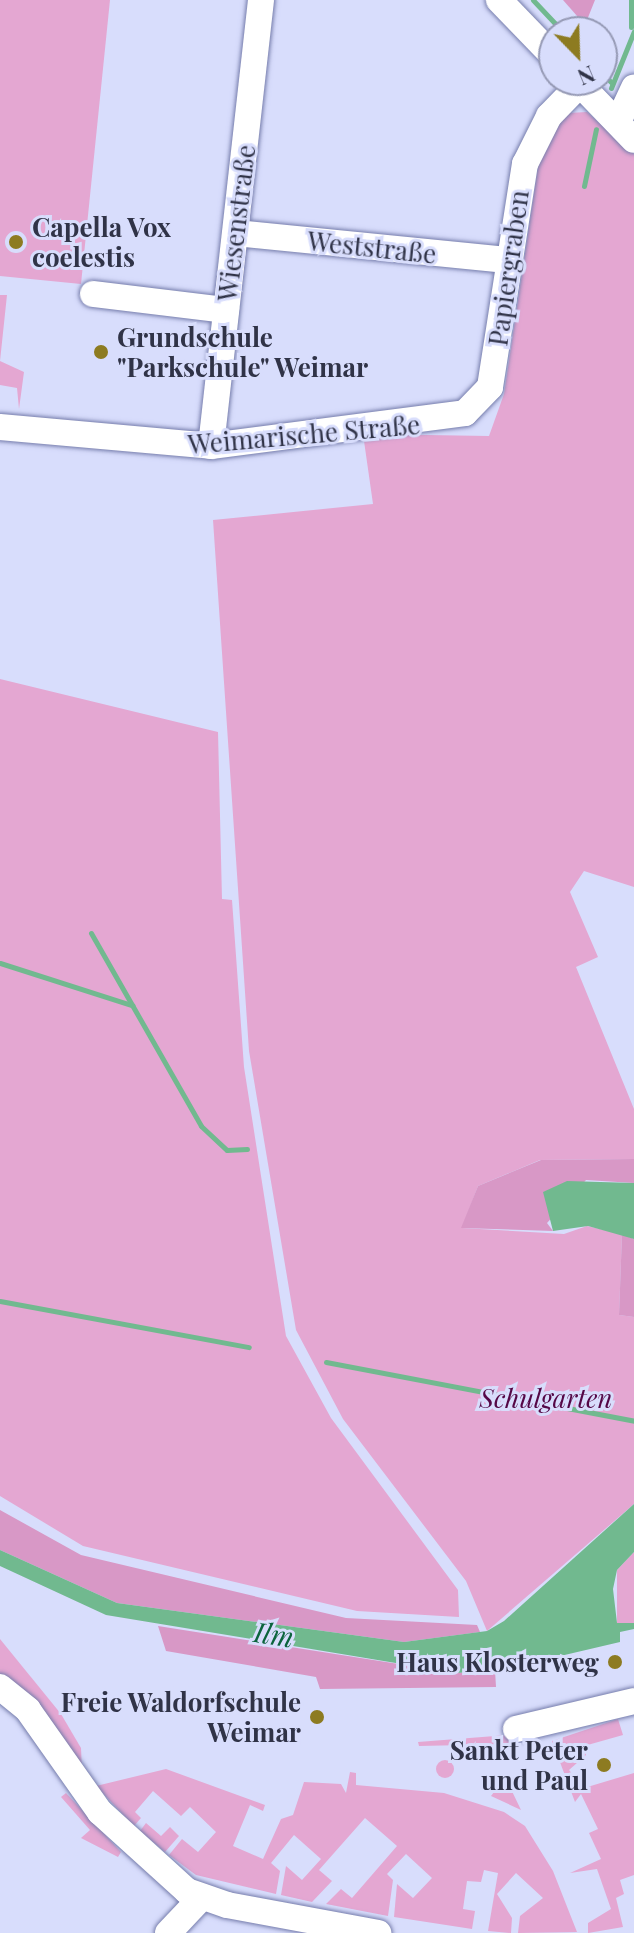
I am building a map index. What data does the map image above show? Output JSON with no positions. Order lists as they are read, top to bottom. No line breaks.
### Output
{"streets":{"street":["Wiesenstraße","Weststraße","Papiergraben","Weimarische Straße"]},"crossings":[["Wiesenstraße","Weststraße"],["Wiesenstraße","Weimarische Straße"],["Weststraße","Papiergraben"],["Papiergraben","Weimarische Straße"]],"water":["Ilm"],"parks":["Schulgarten"],"places":["Capella Vox coelestis","Grundschule \"Parkschule\" Weimar","Haus Klosterweg","Freie Waldorfschule Weimar","Sankt Peter und Paul"],"north":"bottom right"}
